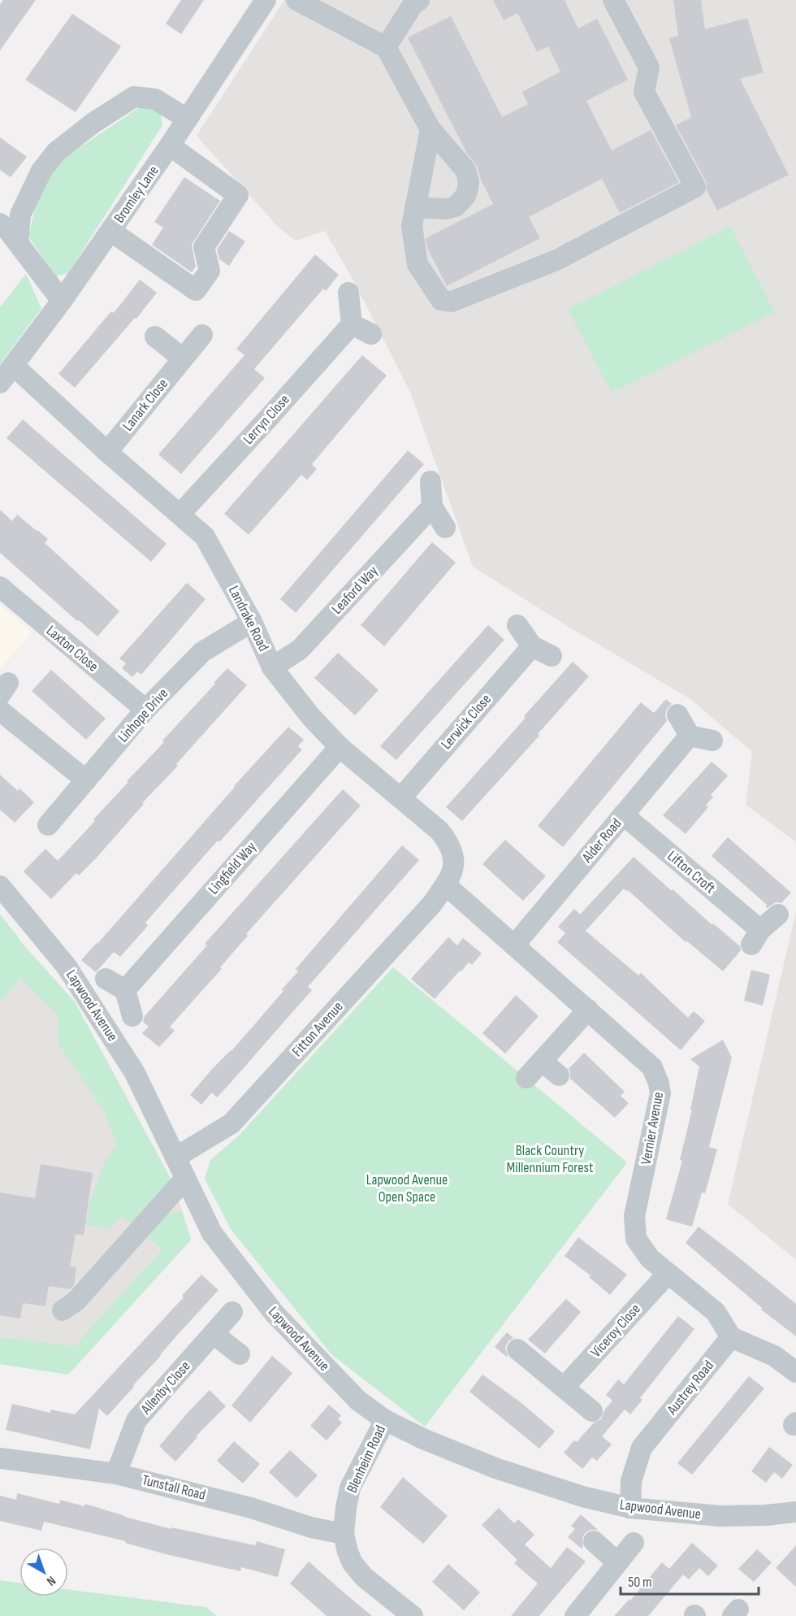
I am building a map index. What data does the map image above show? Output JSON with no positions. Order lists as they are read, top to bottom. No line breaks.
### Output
{"streets":{"street":["Bromley Lane","Lanark Close","Lerryn Close","Leaford Way","Landrake Road","Laxton Close","Linhope Drive","Lerwick Close","Alder Road","Lingfield Way","Lifton Croft","Lapwood Avenue","Fitton Avenue","Vernier Avenue","Viceroy Close","Allenby Close","Austrey Road","Blenheim Road","Tunstall Road"]},"crossings":[["Bromley Lane","Landrake Road"],["Lanark Close","Landrake Road"],["Lerryn Close","Landrake Road"],["Leaford Way","Landrake Road"],["Landrake Road","Linhope Drive"],["Landrake Road","Lerwick Close"],["Landrake Road","Lingfield Way"],["Landrake Road","Fitton Avenue"],["Landrake Road","Vernier Avenue"],["Laxton Close","Linhope Drive"],["Alder Road","Lifton Croft"],["Alder Road","Vernier Avenue"],["Lapwood Avenue","Fitton Avenue"],["Lapwood Avenue","Austrey Road"],["Lapwood Avenue","Blenheim Road"],["Fitton Avenue","Vernier Avenue"],["Vernier Avenue","Viceroy Close"],["Vernier Avenue","Austrey Road"],["Allenby Close","Tunstall Road"],["Blenheim Road","Tunstall Road"]],"parks":["Black Country Millennium Forest","Lapwood Avenue Open Space"],"scale_bar":"50 m","north":"bottom right"}
